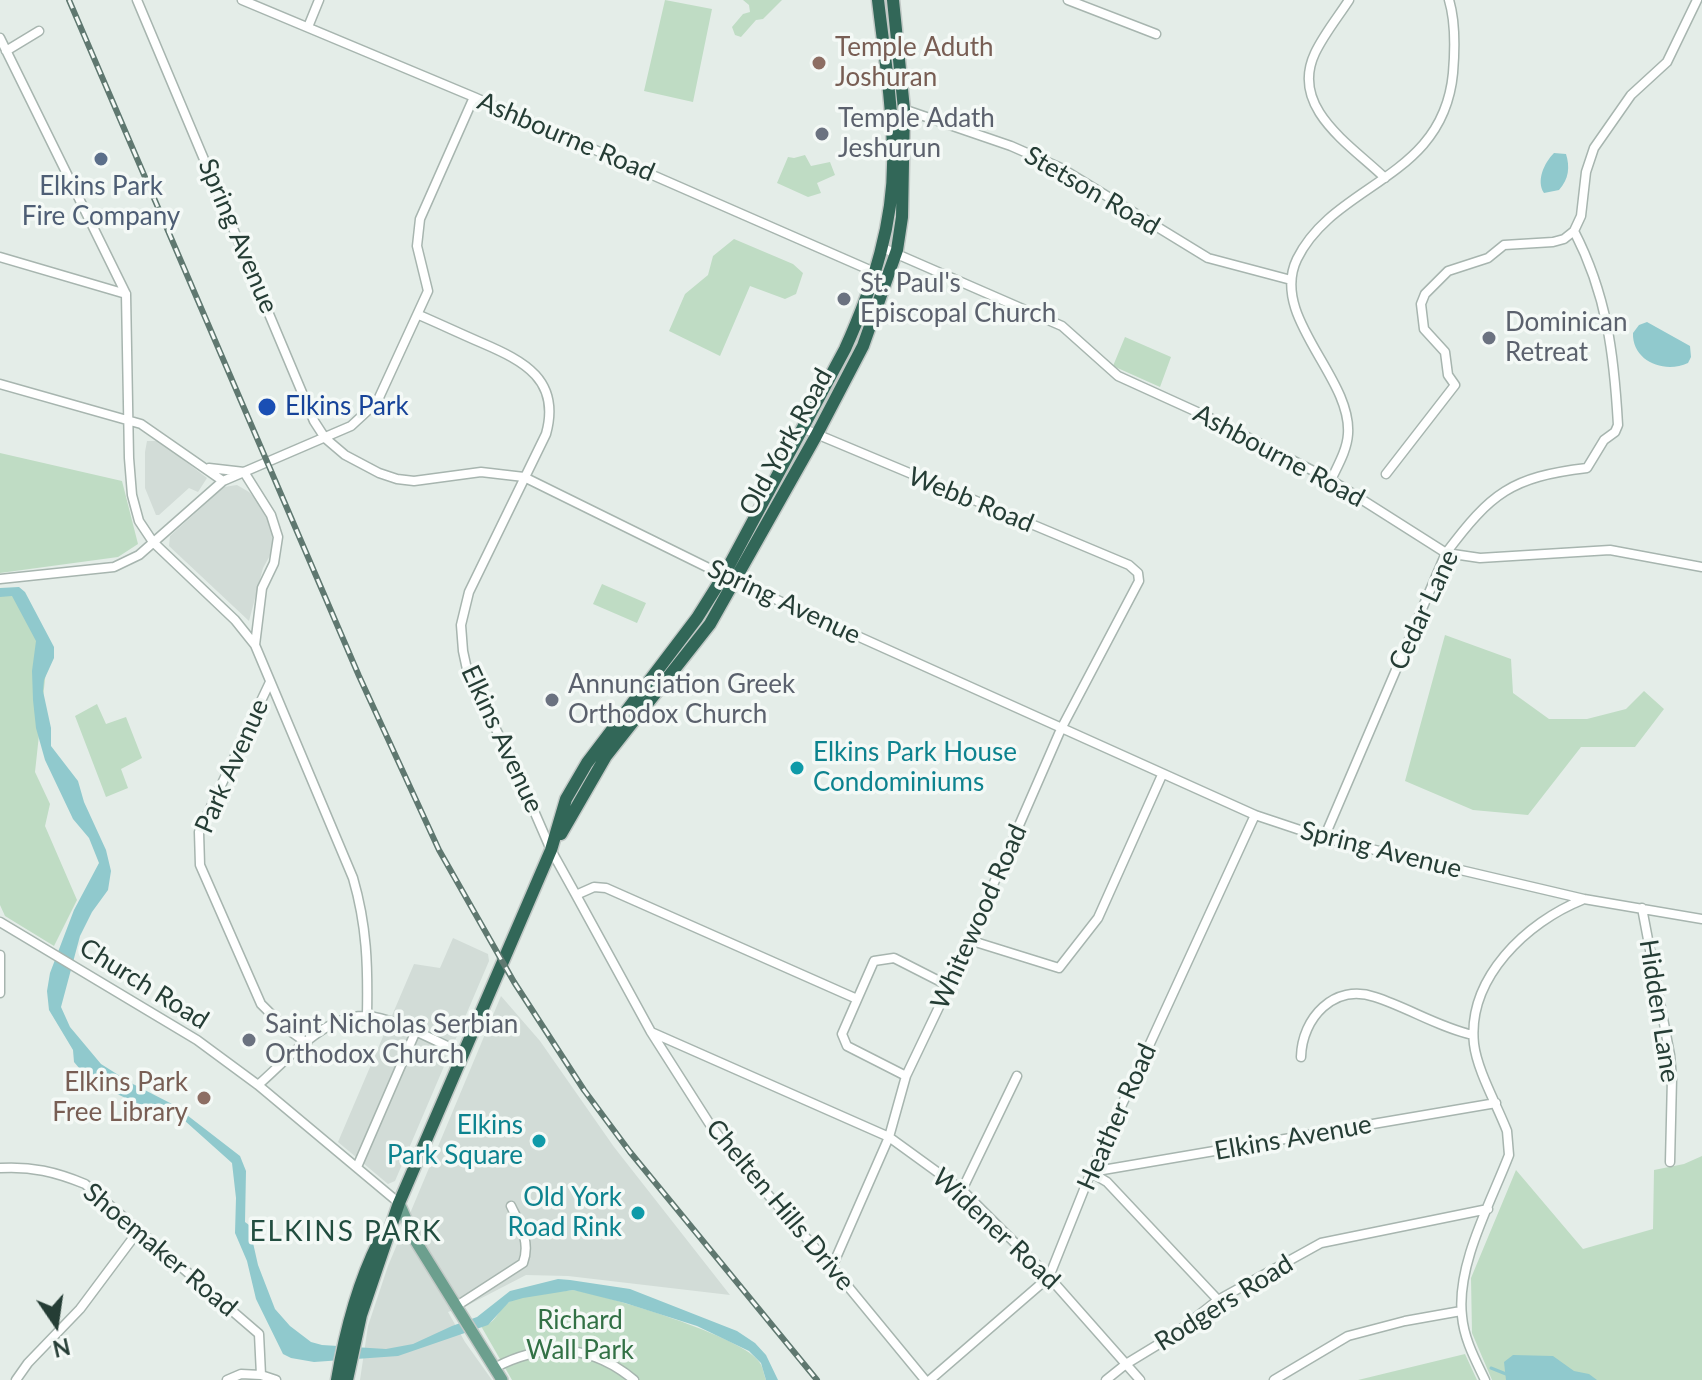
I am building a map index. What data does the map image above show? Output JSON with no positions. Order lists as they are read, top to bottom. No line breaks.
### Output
{"streets":{"highway":["Old York Road"],"main road":["Church Road"],"street":["Ashbourne Road","Stetson Road","Spring Avenue","Webb Road","Cedar Lane","Elkins Avenue","Park Avenue","Whitewood Road","Hidden Lane","Heather Road","Chelten Hills Drive","Widener Road","Shoemaker Road","Rodgers Road"]},"crossings":[["Ashbourne Road","Old York Road"],["Ashbourne Road","Cedar Lane"],["Stetson Road","Old York Road"],["Spring Avenue","Old York Road"],["Spring Avenue","Cedar Lane"],["Spring Avenue","Elkins Avenue"],["Spring Avenue","Whitewood Road"],["Spring Avenue","Hidden Lane"],["Spring Avenue","Heather Road"],["Old York Road","Webb Road"],["Old York Road","Elkins Avenue"],["Old York Road","Church Road"],["Webb Road","Whitewood Road"],["Elkins Avenue","Heather Road"],["Elkins Avenue","Chelten Hills Drive"],["Whitewood Road","Chelten Hills Drive"],["Whitewood Road","Widener Road"],["Heather Road","Chelten Hills Drive"],["Heather Road","Widener Road"],["Chelten Hills Drive","Widener Road"],["Widener Road","Rodgers Road"]],"districts":["ELKINS PARK"],"parks":["Richard Wall Park"],"places":["Temple Aduth Joshuran","Temple Adath Jeshurun","Elkins Park Fire Company","St. Paul's Episcopal Church","Dominican Retreat","Elkins Park","Annunciation Greek Orthodox Church","Elkins Park House Condominiums","Saint Nicholas Serbian Orthodox Church","Elkins Park Free Library","Elkins Park Square","Old York Road Rink"],"north":"bottom"}
